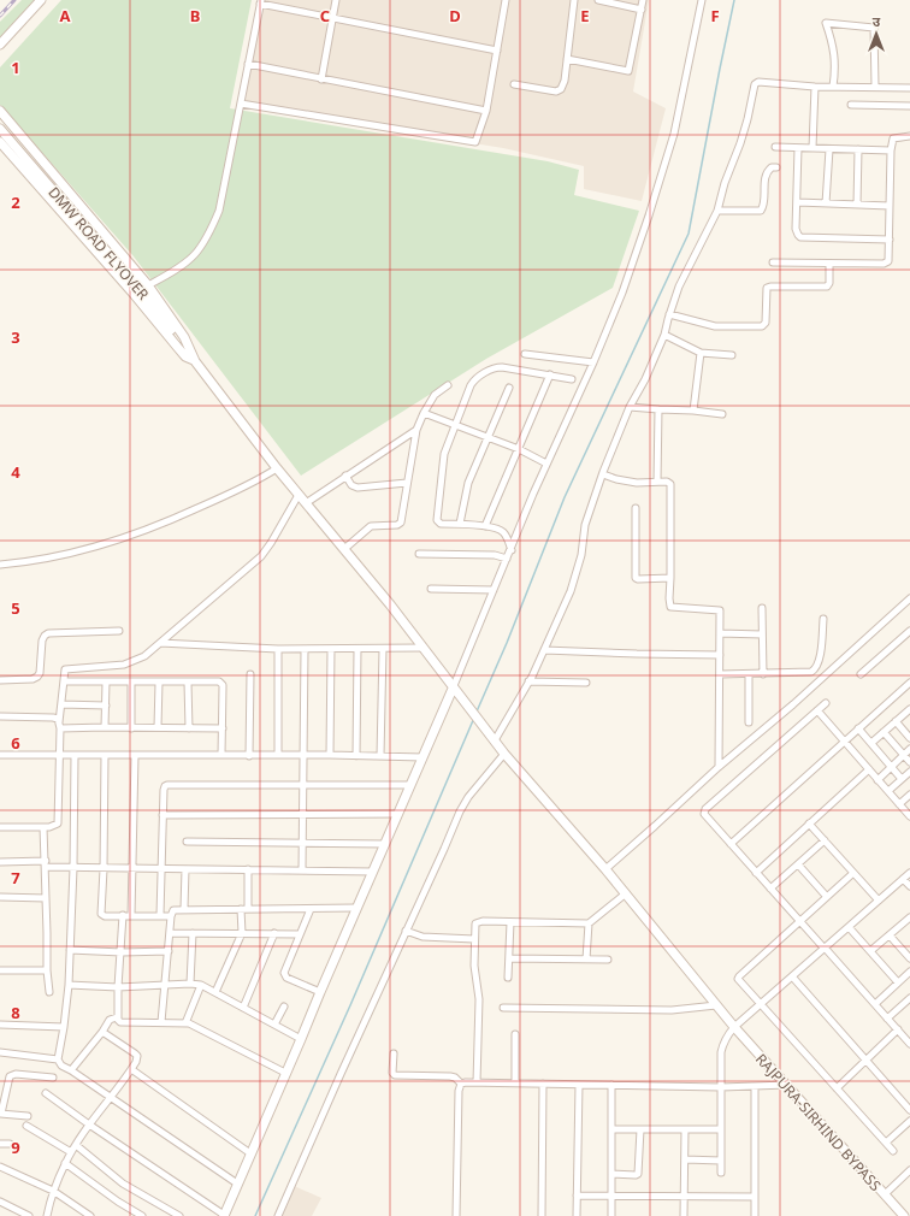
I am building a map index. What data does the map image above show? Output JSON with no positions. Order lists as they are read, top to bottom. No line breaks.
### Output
{"streets":{"main road":["DMW ROAD FLYOVER","RAJPURA-SIRHIND BYPASS"]},"crossings":[["DMW ROAD FLYOVER","RAJPURA-SIRHIND BYPASS"]],"north":"top","grid":{"columns":["A","B","C","D","E","F"],"rows":["1","2","3","4","5","6","7","8","9"]}}
